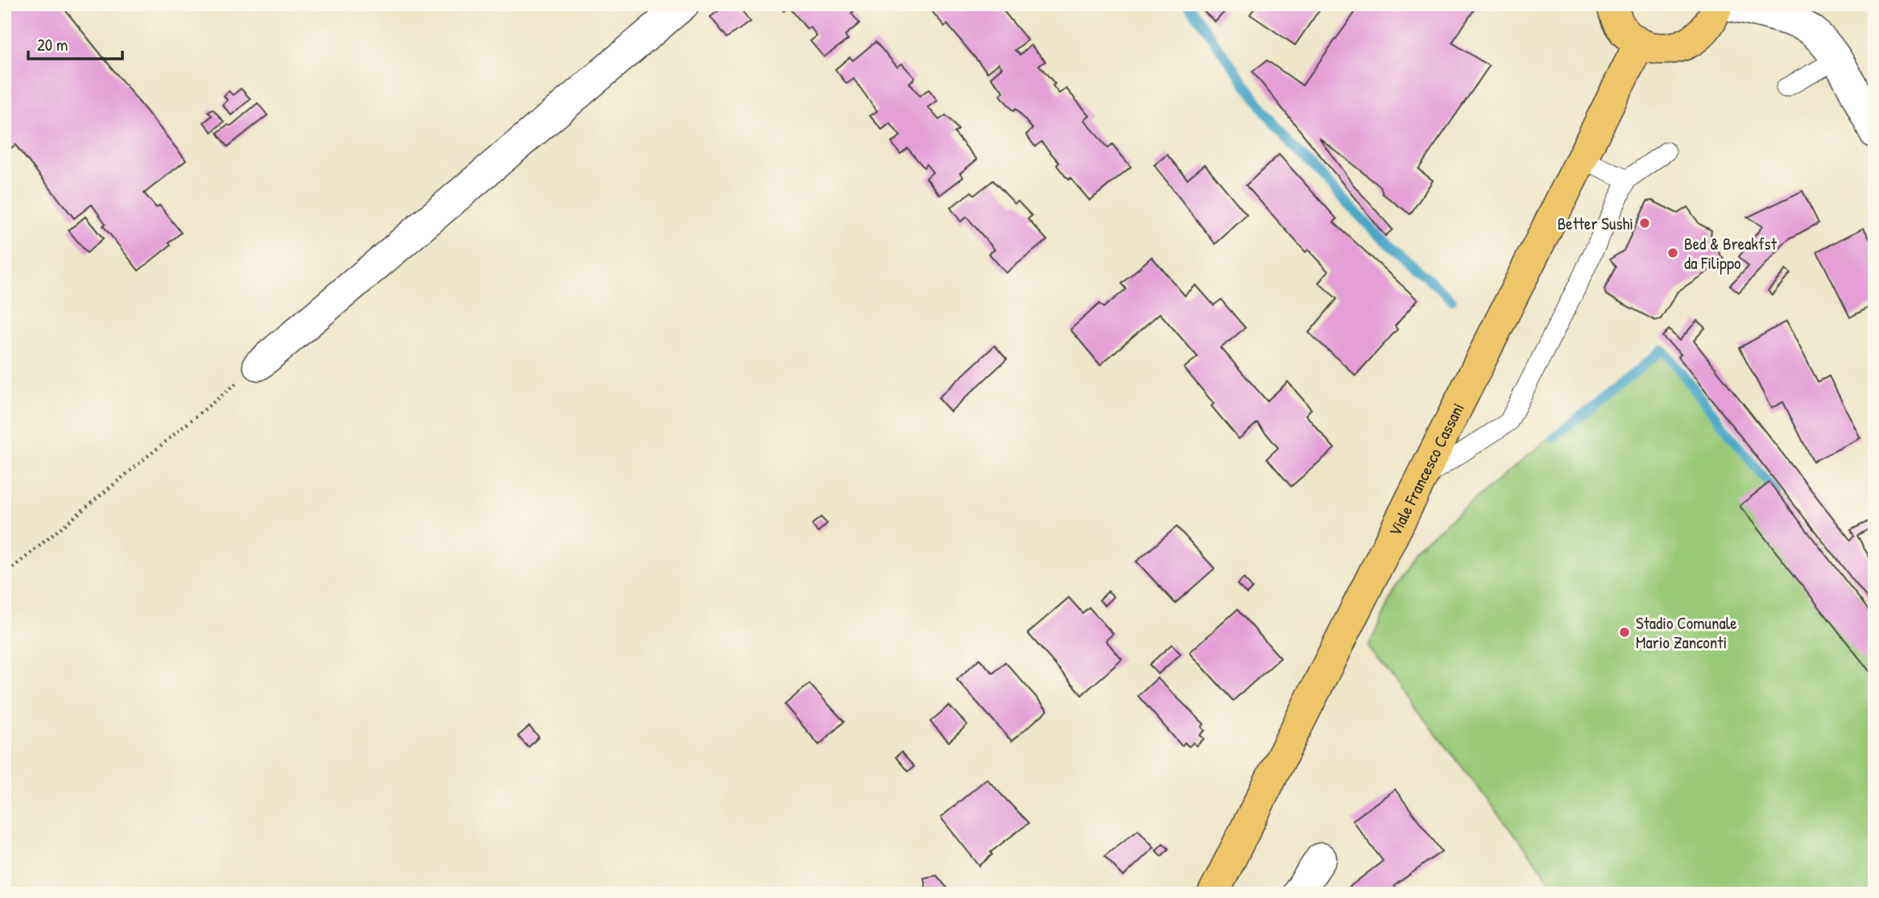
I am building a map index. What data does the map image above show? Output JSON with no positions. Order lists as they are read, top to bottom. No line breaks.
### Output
{"streets":{"main road":["Viale Francesco Cassani"]},"places":["Better Sushi","Bed & Breakfst da Filippo","Stadio Comunale Mario Zanconti"],"scale_bar":"20 m"}
